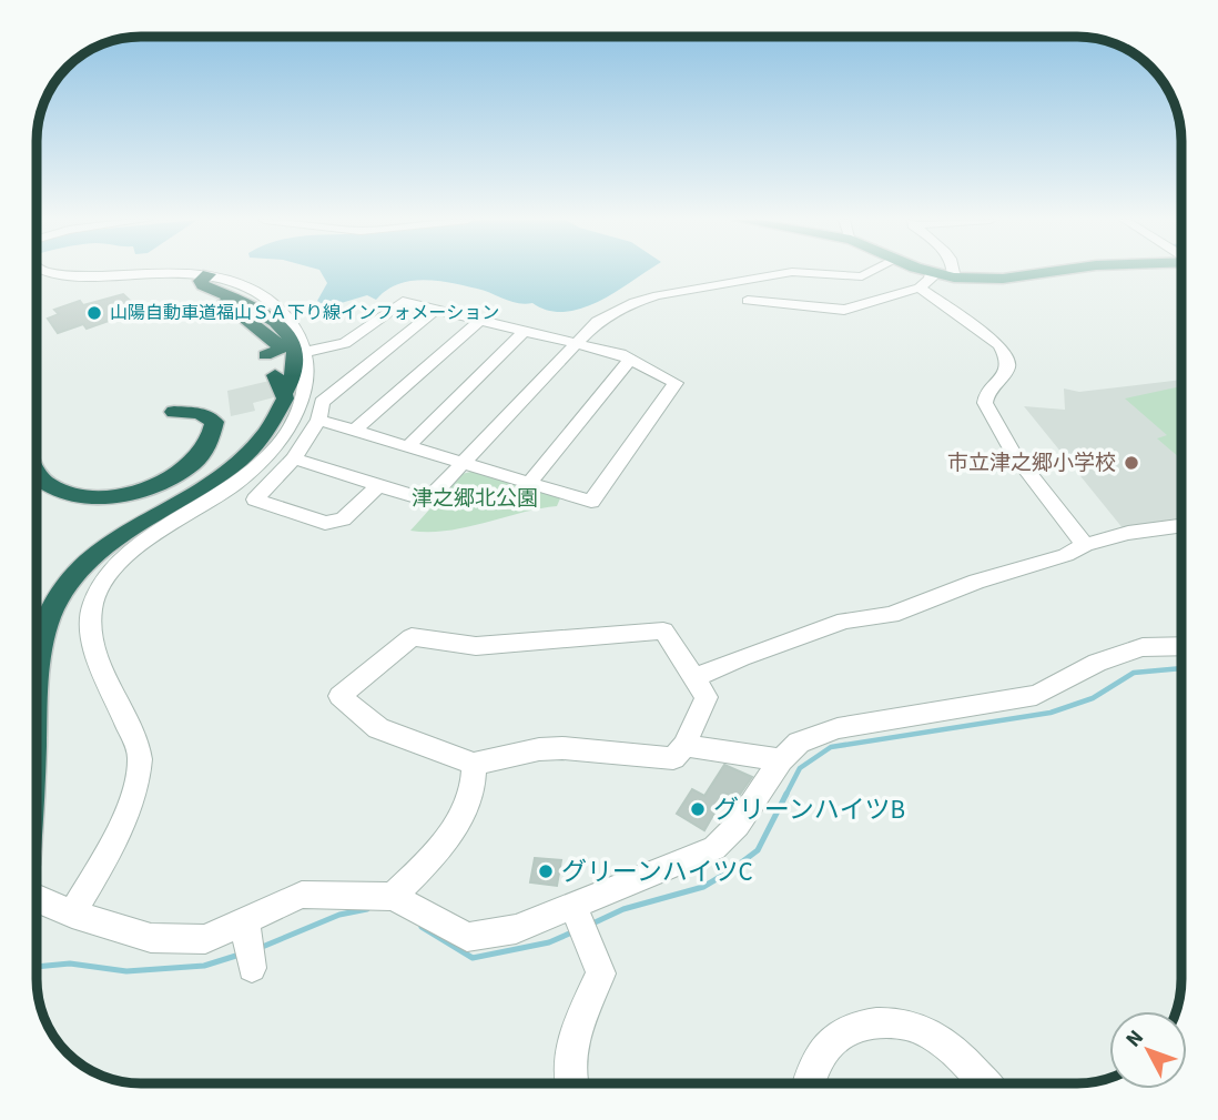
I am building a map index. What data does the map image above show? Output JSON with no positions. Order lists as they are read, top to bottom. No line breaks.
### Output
{"parks":["津之郷北公園"],"places":["山陽自動車道福山ＳＡ下り線インフォメーション","市立津之郷小学校","グリーンハイツB","グリーンハイツC"],"north":"top left"}
